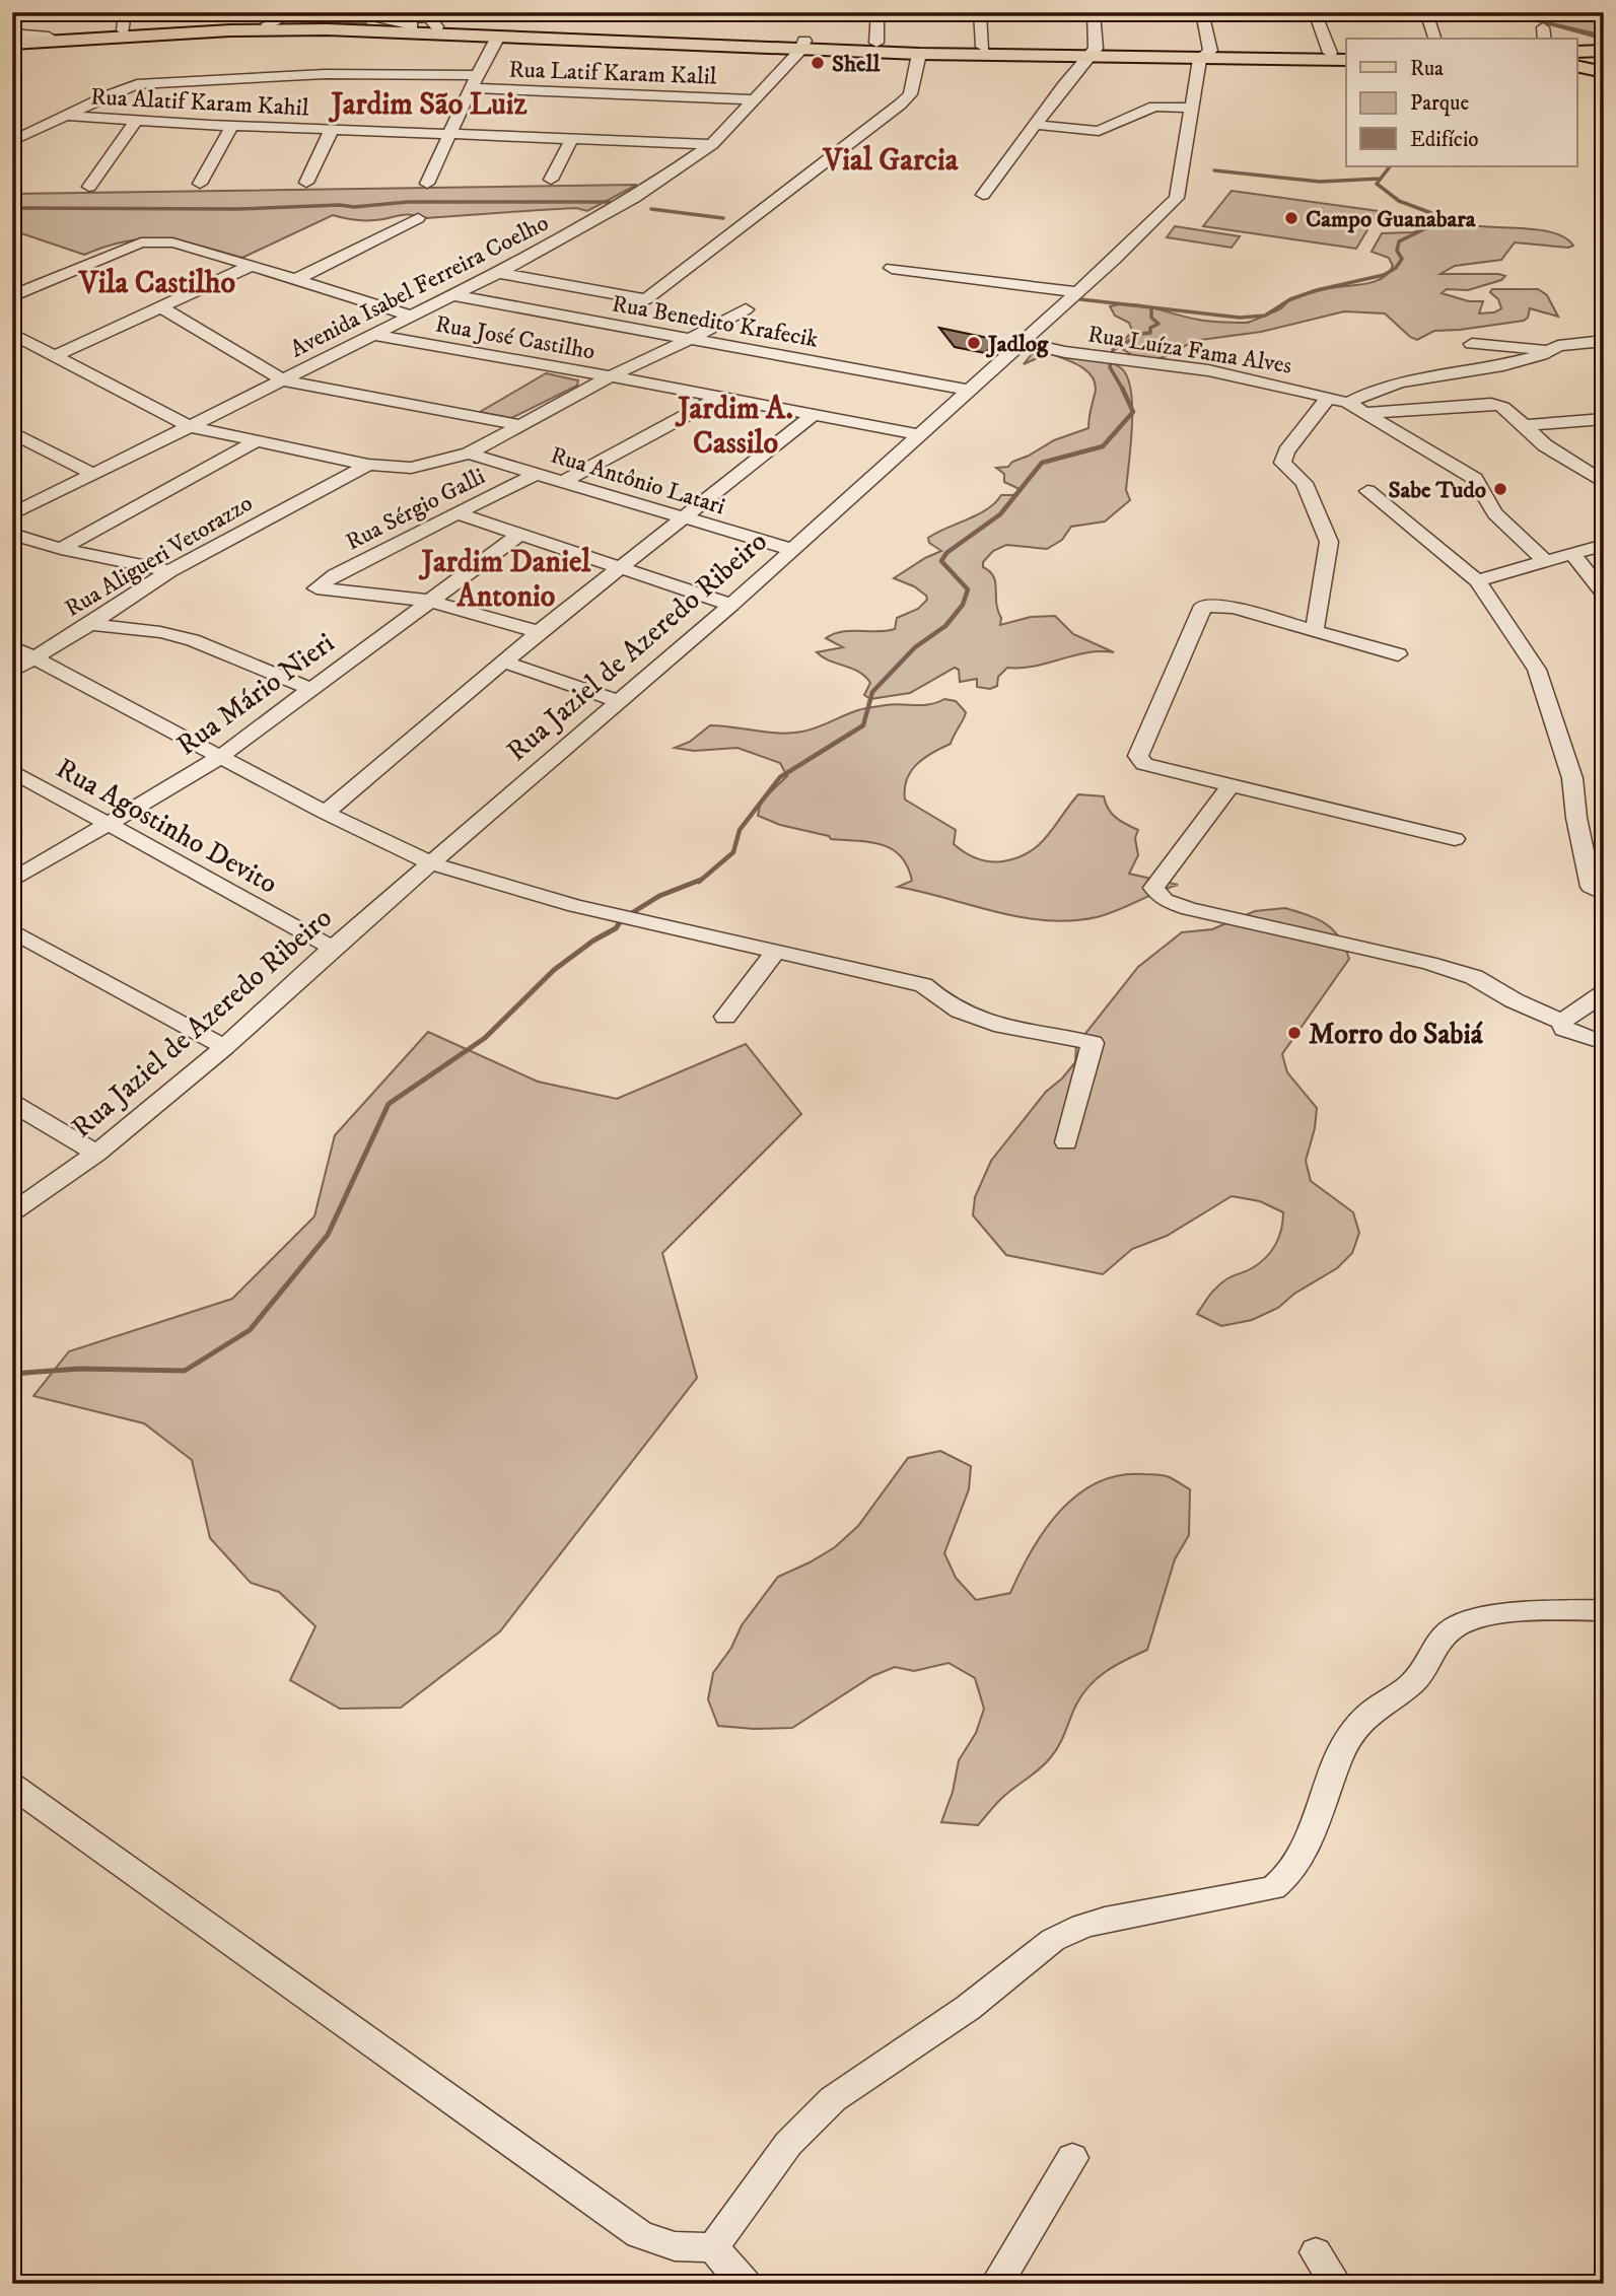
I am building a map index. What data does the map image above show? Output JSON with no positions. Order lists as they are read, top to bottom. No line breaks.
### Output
{"streets":{"street":["Rua Latif Karam Kalil","Rua Alatif Karam Kahil","Avenida Isabel Ferreira Coelho","Rua Benedito Krafecik","Rua José Castilho","Rua Luíza Fama Alves","Rua Antônio Latari","Rua Sérgio Galli","Rua Aligueri Vetorazzo","Rua Jaziel de Azeredo Ribeiro","Rua Mário Nieri","Rua Agostinho Devito"]},"crossings":[["Rua Latif Karam Kalil","Rua Alatif Karam Kahil"],["Rua Latif Karam Kalil","Avenida Isabel Ferreira Coelho"],["Rua Alatif Karam Kahil","Avenida Isabel Ferreira Coelho"],["Avenida Isabel Ferreira Coelho","Rua Benedito Krafecik"],["Avenida Isabel Ferreira Coelho","Rua José Castilho"],["Rua Benedito Krafecik","Rua Jaziel de Azeredo Ribeiro"],["Rua José Castilho","Rua Jaziel de Azeredo Ribeiro"],["Rua Luíza Fama Alves","Rua Jaziel de Azeredo Ribeiro"],["Rua Antônio Latari","Rua Sérgio Galli"],["Rua Antônio Latari","Rua Jaziel de Azeredo Ribeiro"],["Rua Sérgio Galli","Rua Mário Nieri"],["Rua Jaziel de Azeredo Ribeiro","Rua Agostinho Devito"],["Rua Mário Nieri","Rua Agostinho Devito"]],"districts":["Jardim São Luiz","Vial Garcia","Vila Castilho","Jardim A. Cassilo","Jardim Daniel Antonio"],"places":["Shell","Campo Guanabara","Jadlog","Sabe Tudo","Morro do Sabiá"],"legend":["Rua","Parque","Edifício"]}
